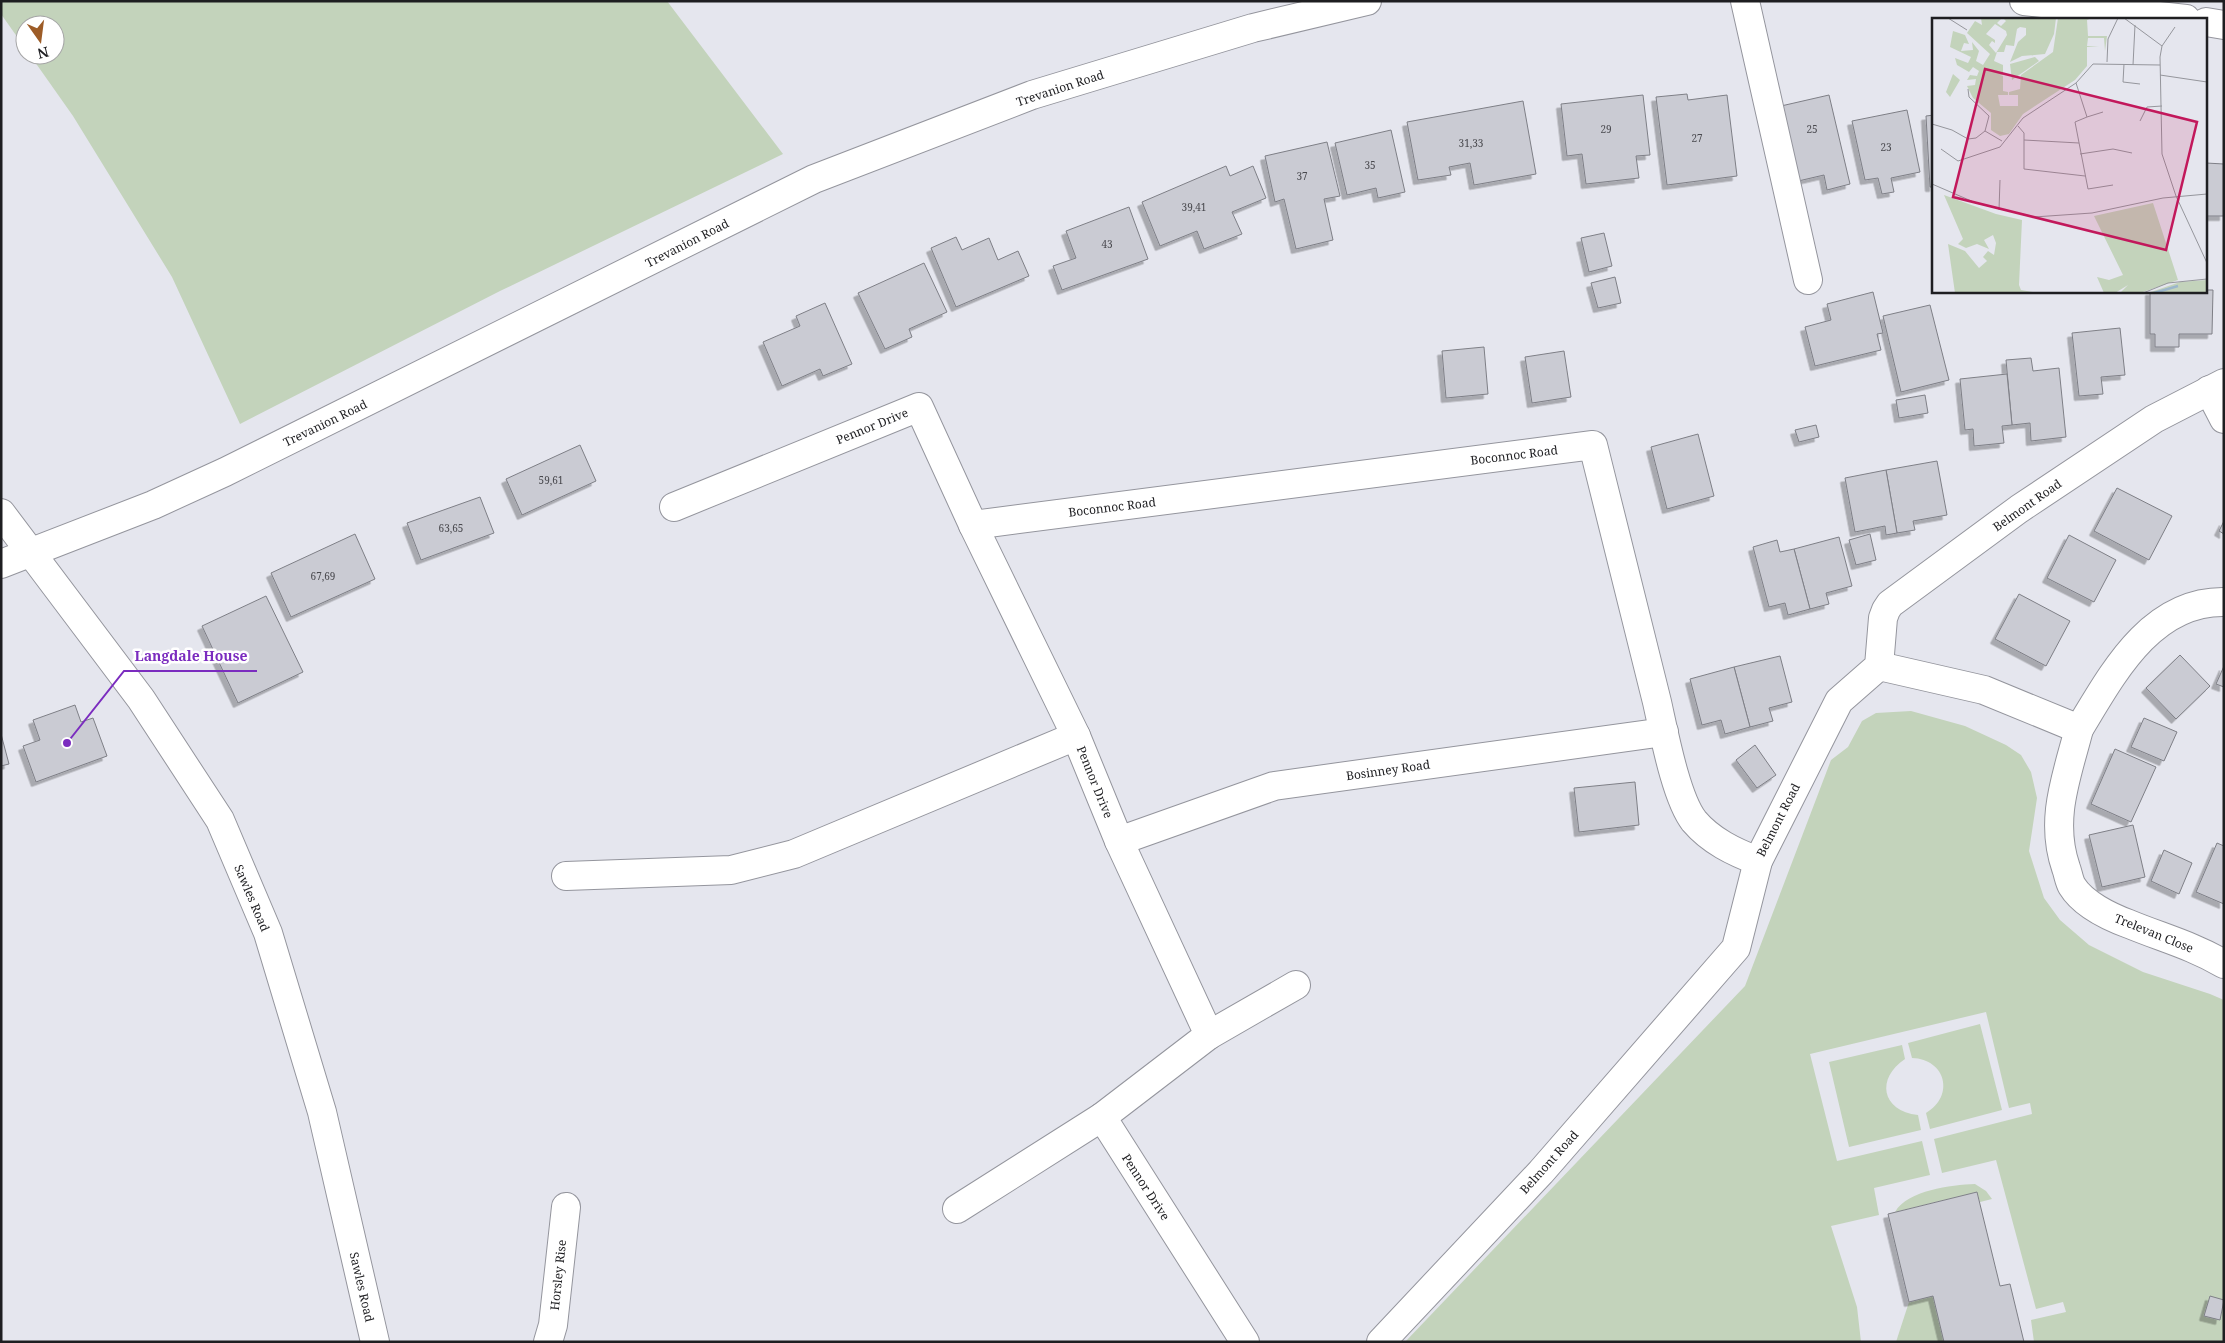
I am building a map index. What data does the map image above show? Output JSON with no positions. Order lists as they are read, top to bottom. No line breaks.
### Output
{"streets":{"main road":["Trevanion Road","Pennor Drive","Boconnoc Road","Belmont Road","Bosinney Road","Sawles Road","Trelevan Close","Horsley Rise"]},"crossings":[["Trevanion Road","Sawles Road"],["Pennor Drive","Boconnoc Road"],["Pennor Drive","Bosinney Road"],["Boconnoc Road","Belmont Road"],["Boconnoc Road","Bosinney Road"]],"places":["Langdale House"],"house_numbers":["29","25","27","31,33","23","35","37","39,41","43","59,61","63,65","67,69"],"north":"bottom"}
